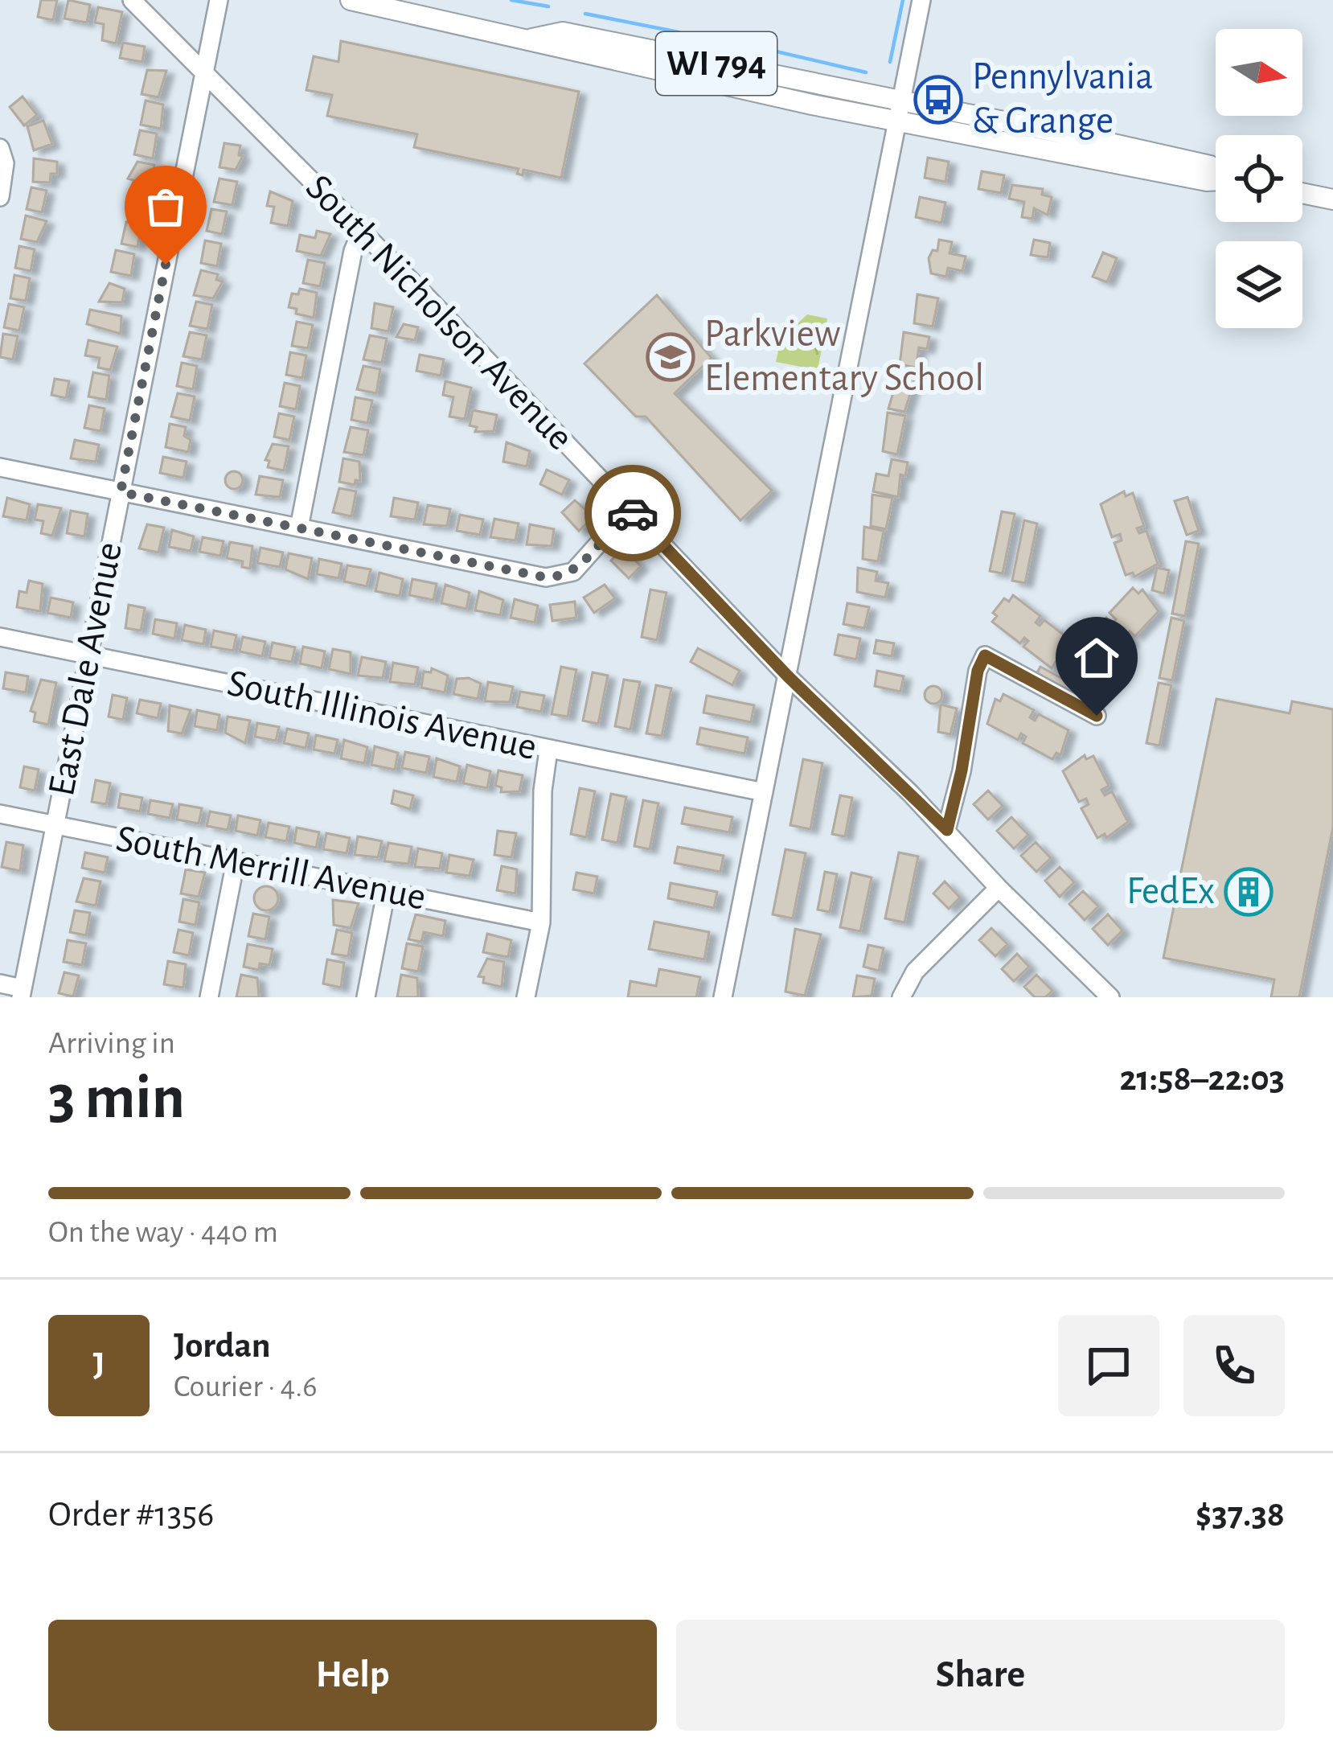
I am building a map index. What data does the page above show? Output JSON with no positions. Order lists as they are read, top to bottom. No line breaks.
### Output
{"streets":{"main road":["WI 794"],"street":["South Nicholson Avenue","East Dale Avenue","South Illinois Avenue","South Merrill Avenue"]},"crossings":[["South Nicholson Avenue","East Dale Avenue"],["East Dale Avenue","South Illinois Avenue"],["East Dale Avenue","South Merrill Avenue"]],"places":{"bus stop":["Pennylvania & Grange"],"school or university":["Parkview Elementary School"],"building":["FedEx"]},"north":"right","page":{"heading":["3 min","Arriving in","21:58–22:03"],"panel":["Jordan","Courier · 4.6","Order #1356","$37.38"],"bar":"On the way · 440 m","round":"J","buttons":["Help","Share"]}}
